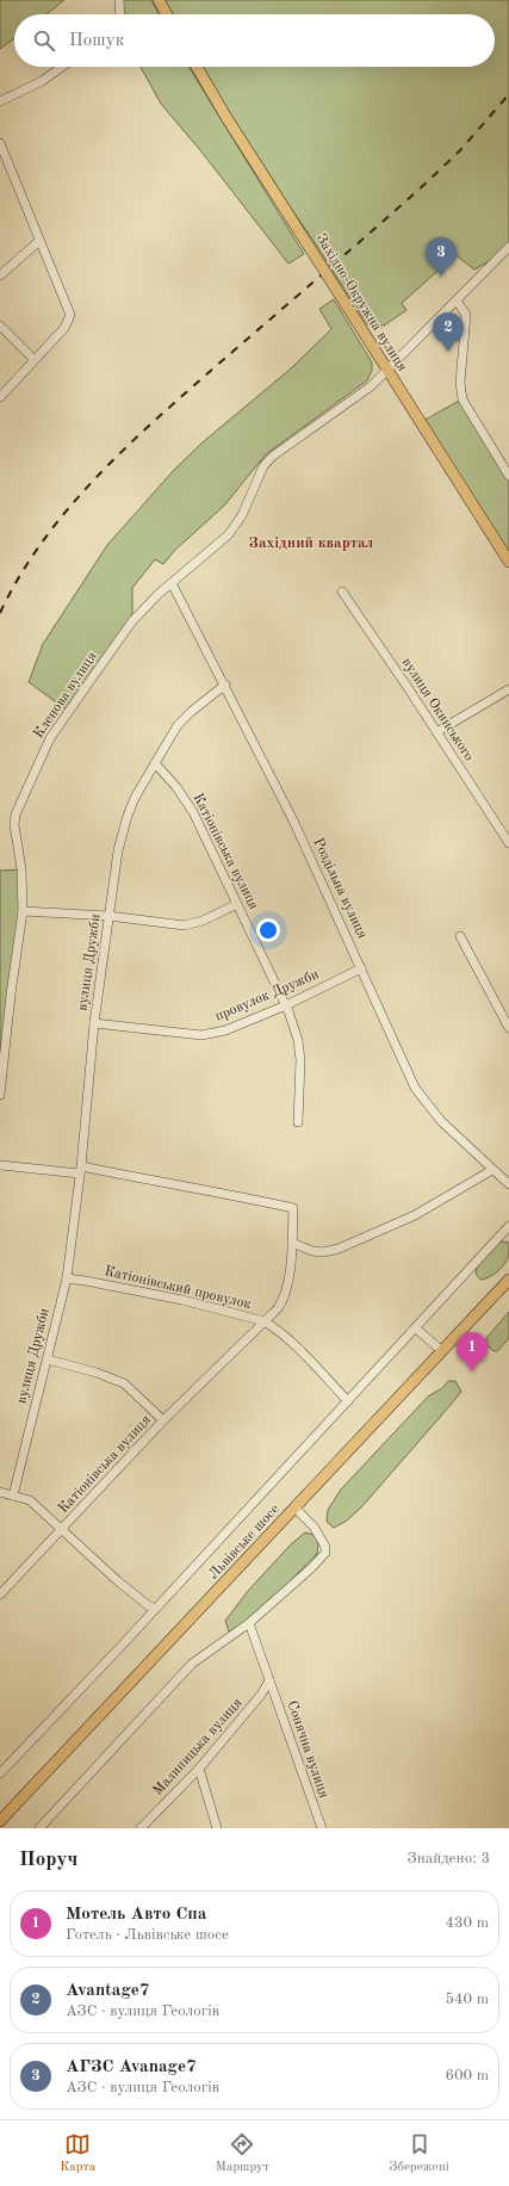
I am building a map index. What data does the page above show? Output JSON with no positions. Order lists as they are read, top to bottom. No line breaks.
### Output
{"streets":{"main road":["Західно-Окружна вулиця","Львівське шосе"],"street":["Кленова вулиця","вулиця Окинського","Катіонівська вулиця","Роздільна вулиця","вулиця Дружби","провулок Дружби","Катіонівський провулок","Малиницька вулиця","Сонячна вулиця"]},"crossings":[["Західно-Окружна вулиця","Кленова вулиця"],["Кленова вулиця","Роздільна вулиця"],["Катіонівська вулиця","вулиця Дружби"],["Катіонівська вулиця","провулок Дружби"],["Катіонівська вулиця","Катіонівський провулок"],["Роздільна вулиця","вулиця Дружби"],["Роздільна вулиця","провулок Дружби"],["вулиця Дружби","провулок Дружби"],["вулиця Дружби","Катіонівський провулок"],["Малиницька вулиця","Сонячна вулиця"]],"districts":["Західний квартал"],"page":{"search":"Пошук","pins":["3","2","1"],"heading":["Поруч","Знайдено: 3"],"list":[{"mark":"1","name":"Мотель Авто Спа","note":"Готель · Львівське шосе","value":"430 m"},{"mark":"2","name":"Avantage7","note":"АЗС · вулиця Геологів","value":"540 m"},{"mark":"3","name":"АГЗС Avanage7","note":"АЗС · вулиця Геологів","value":"600 m"}],"nav":["Карта","Маршрут","Збережені"]}}
